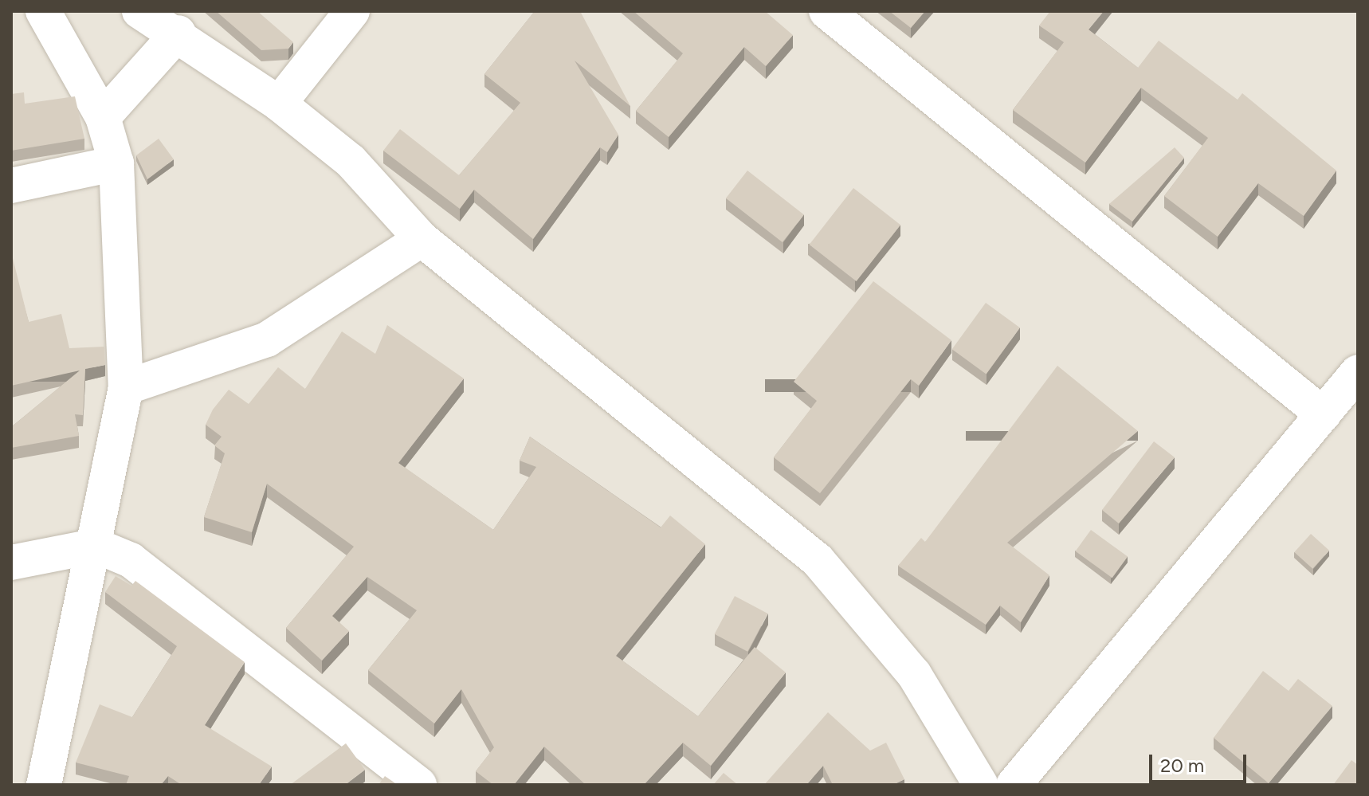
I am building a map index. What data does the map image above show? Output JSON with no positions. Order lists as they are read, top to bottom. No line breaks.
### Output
{"scale_bar":"20 m"}
